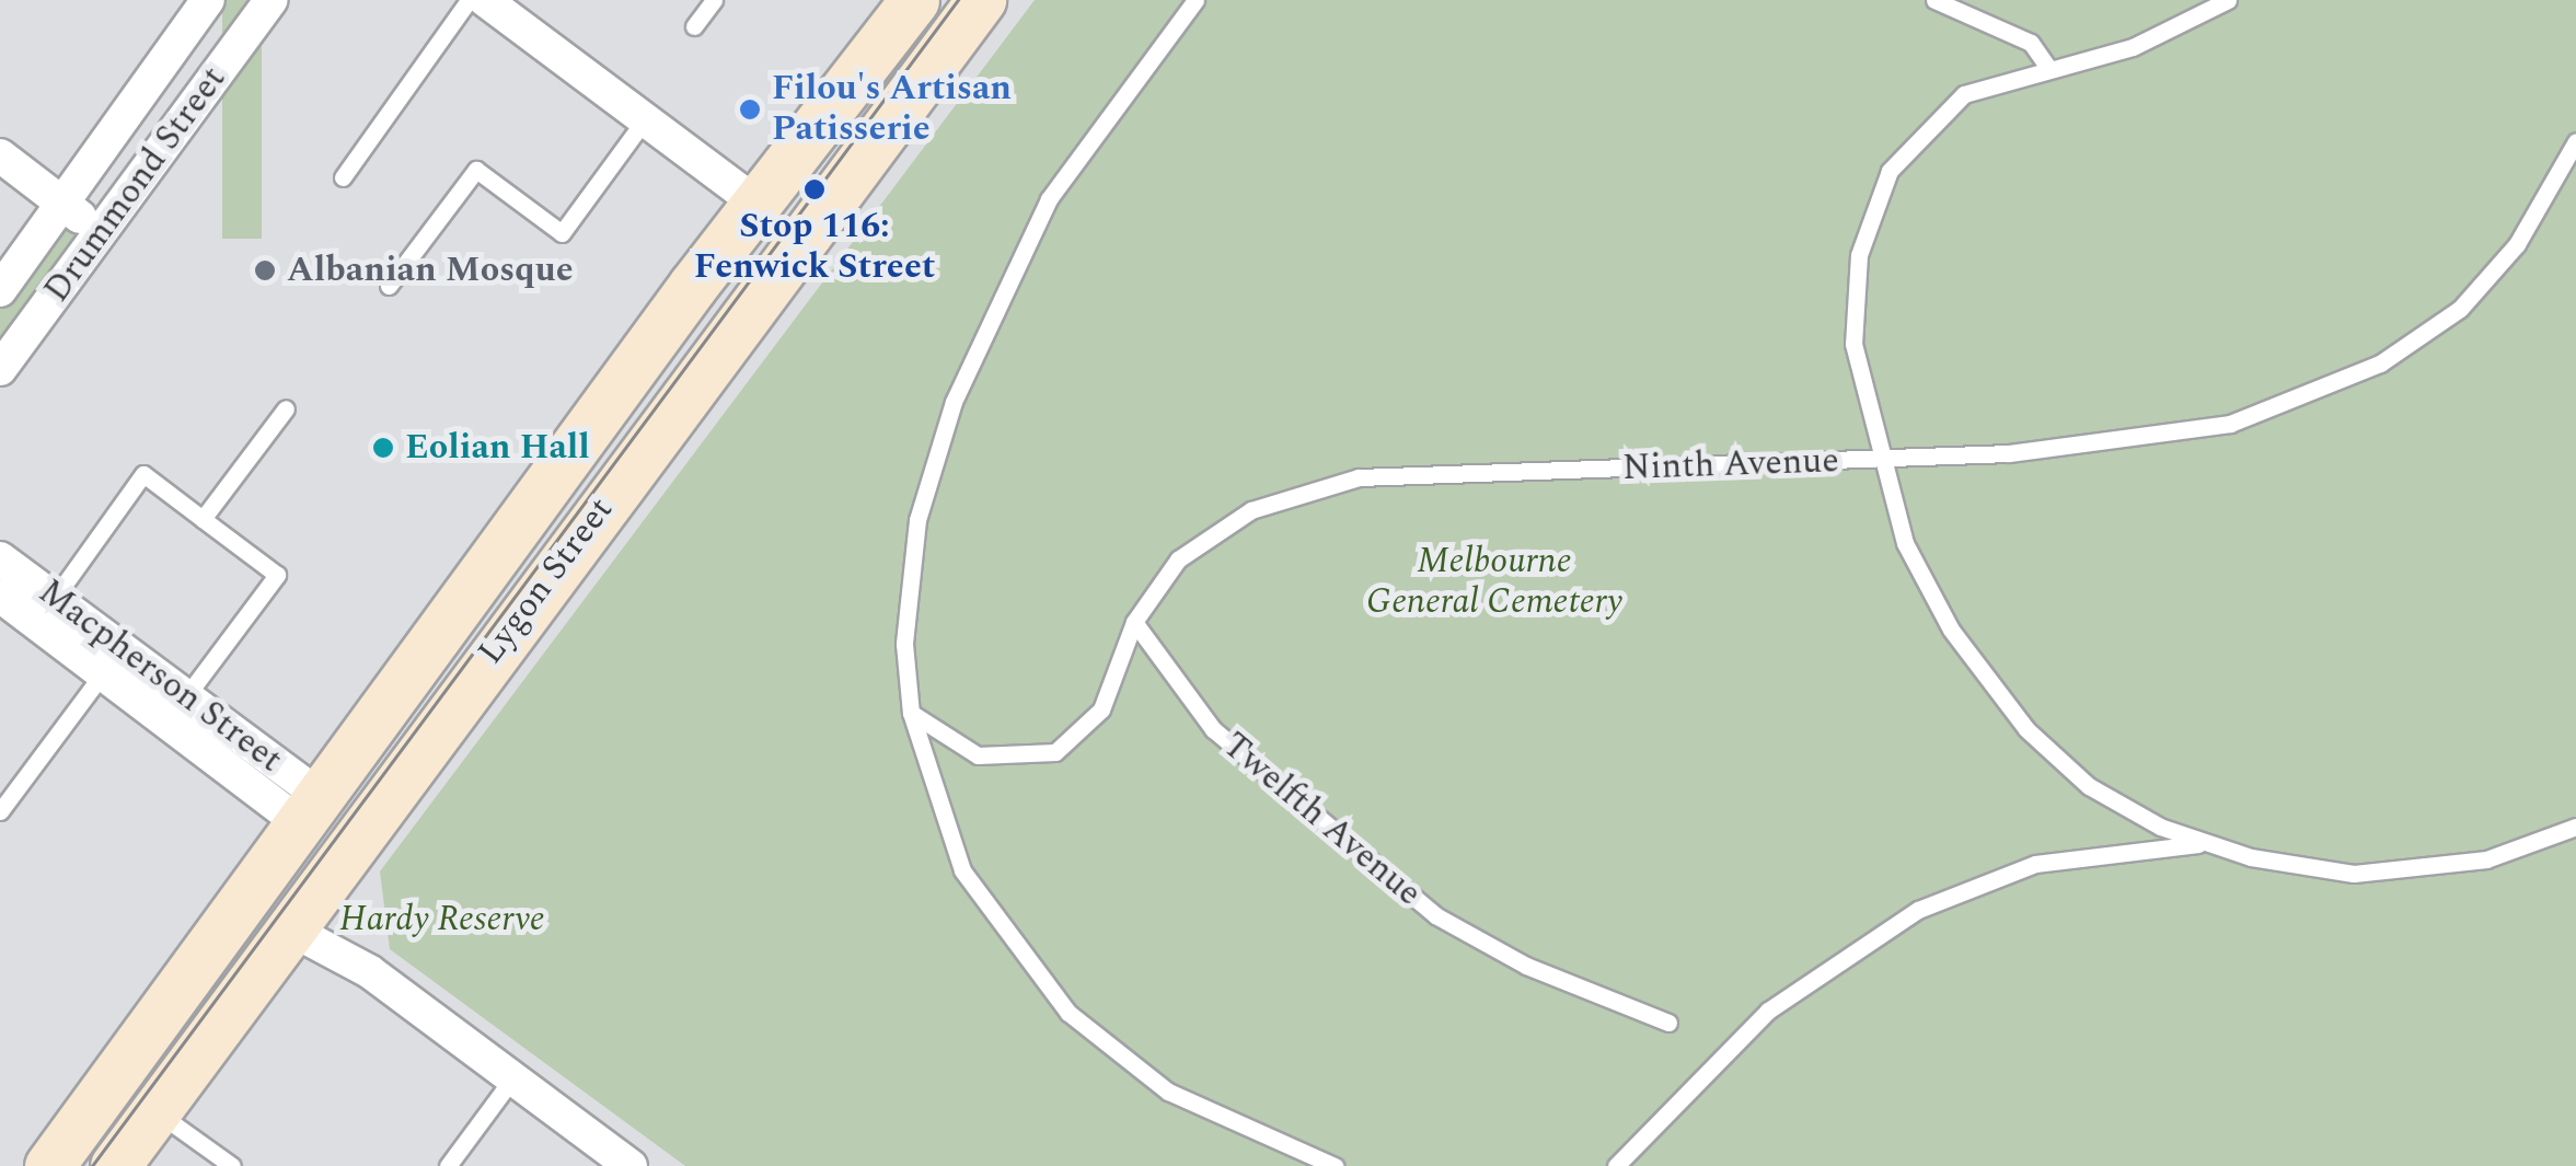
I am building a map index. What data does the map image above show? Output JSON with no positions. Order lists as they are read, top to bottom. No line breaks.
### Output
{"streets":{"street":["Drummond Street","Lygon Street","Macpherson Street"],"lane":["Ninth Avenue","Twelfth Avenue"]},"crossings":[["Ninth Avenue","Twelfth Avenue"],["Lygon Street","Macpherson Street"]],"parks":["Melbourne General Cemetery","Hardy Reserve"],"places":["Filou's Artisan Patisserie","Stop 116: Fenwick Street","Albanian Mosque","Eolian Hall"]}
